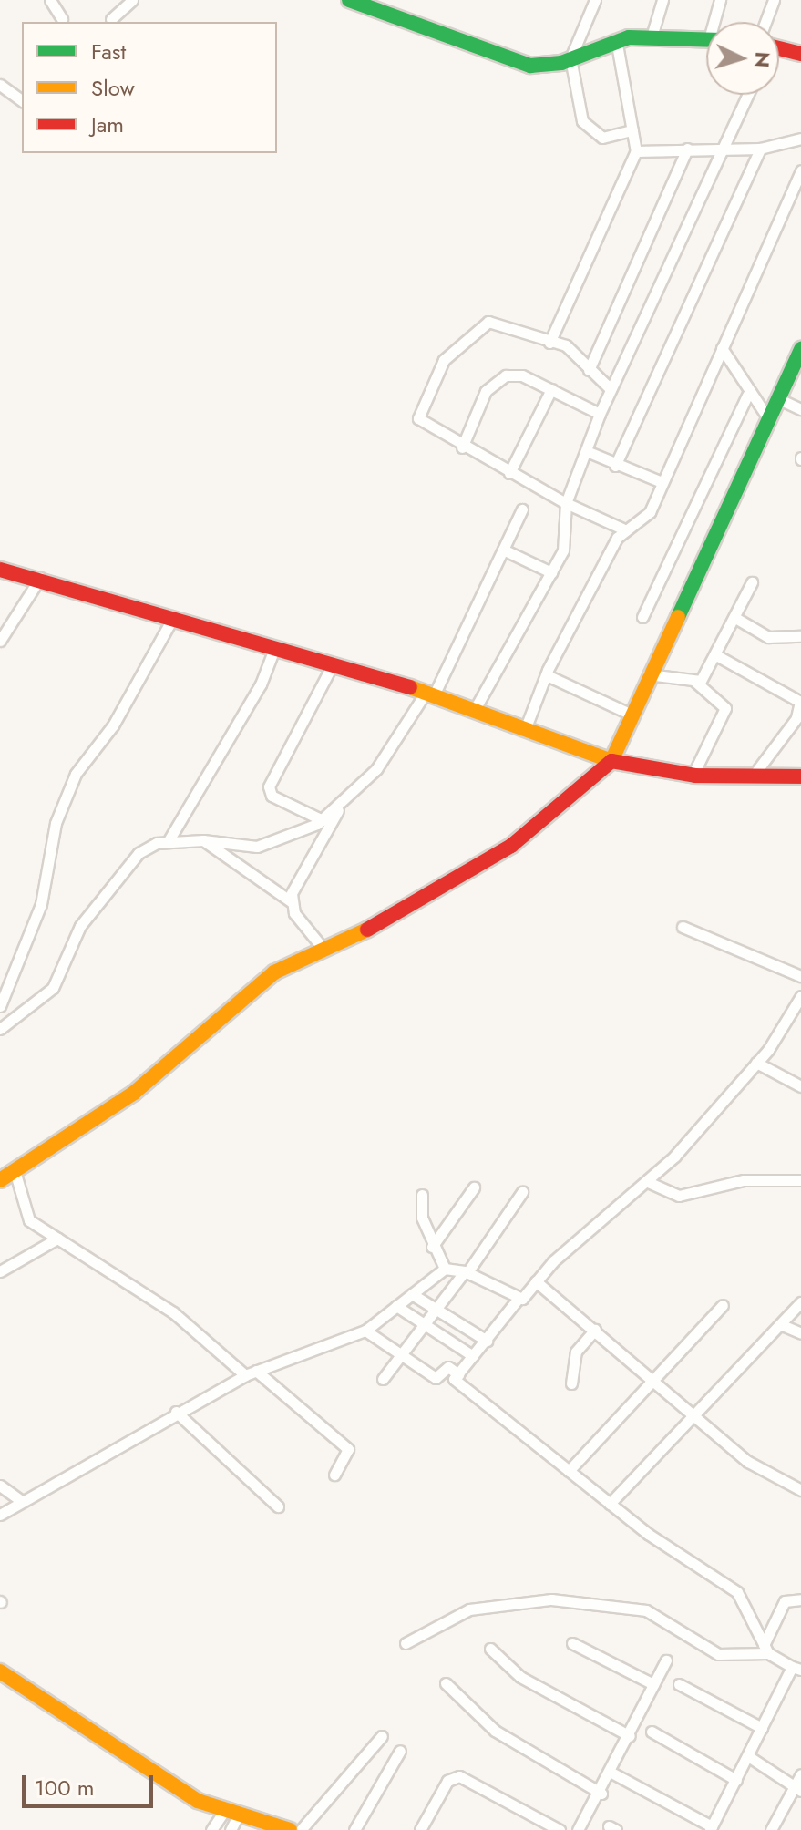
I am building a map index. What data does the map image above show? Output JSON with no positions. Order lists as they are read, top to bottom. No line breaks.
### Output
{"legend":["Fast","Slow","Jam"],"scale_bar":"100 m","north":"right"}
